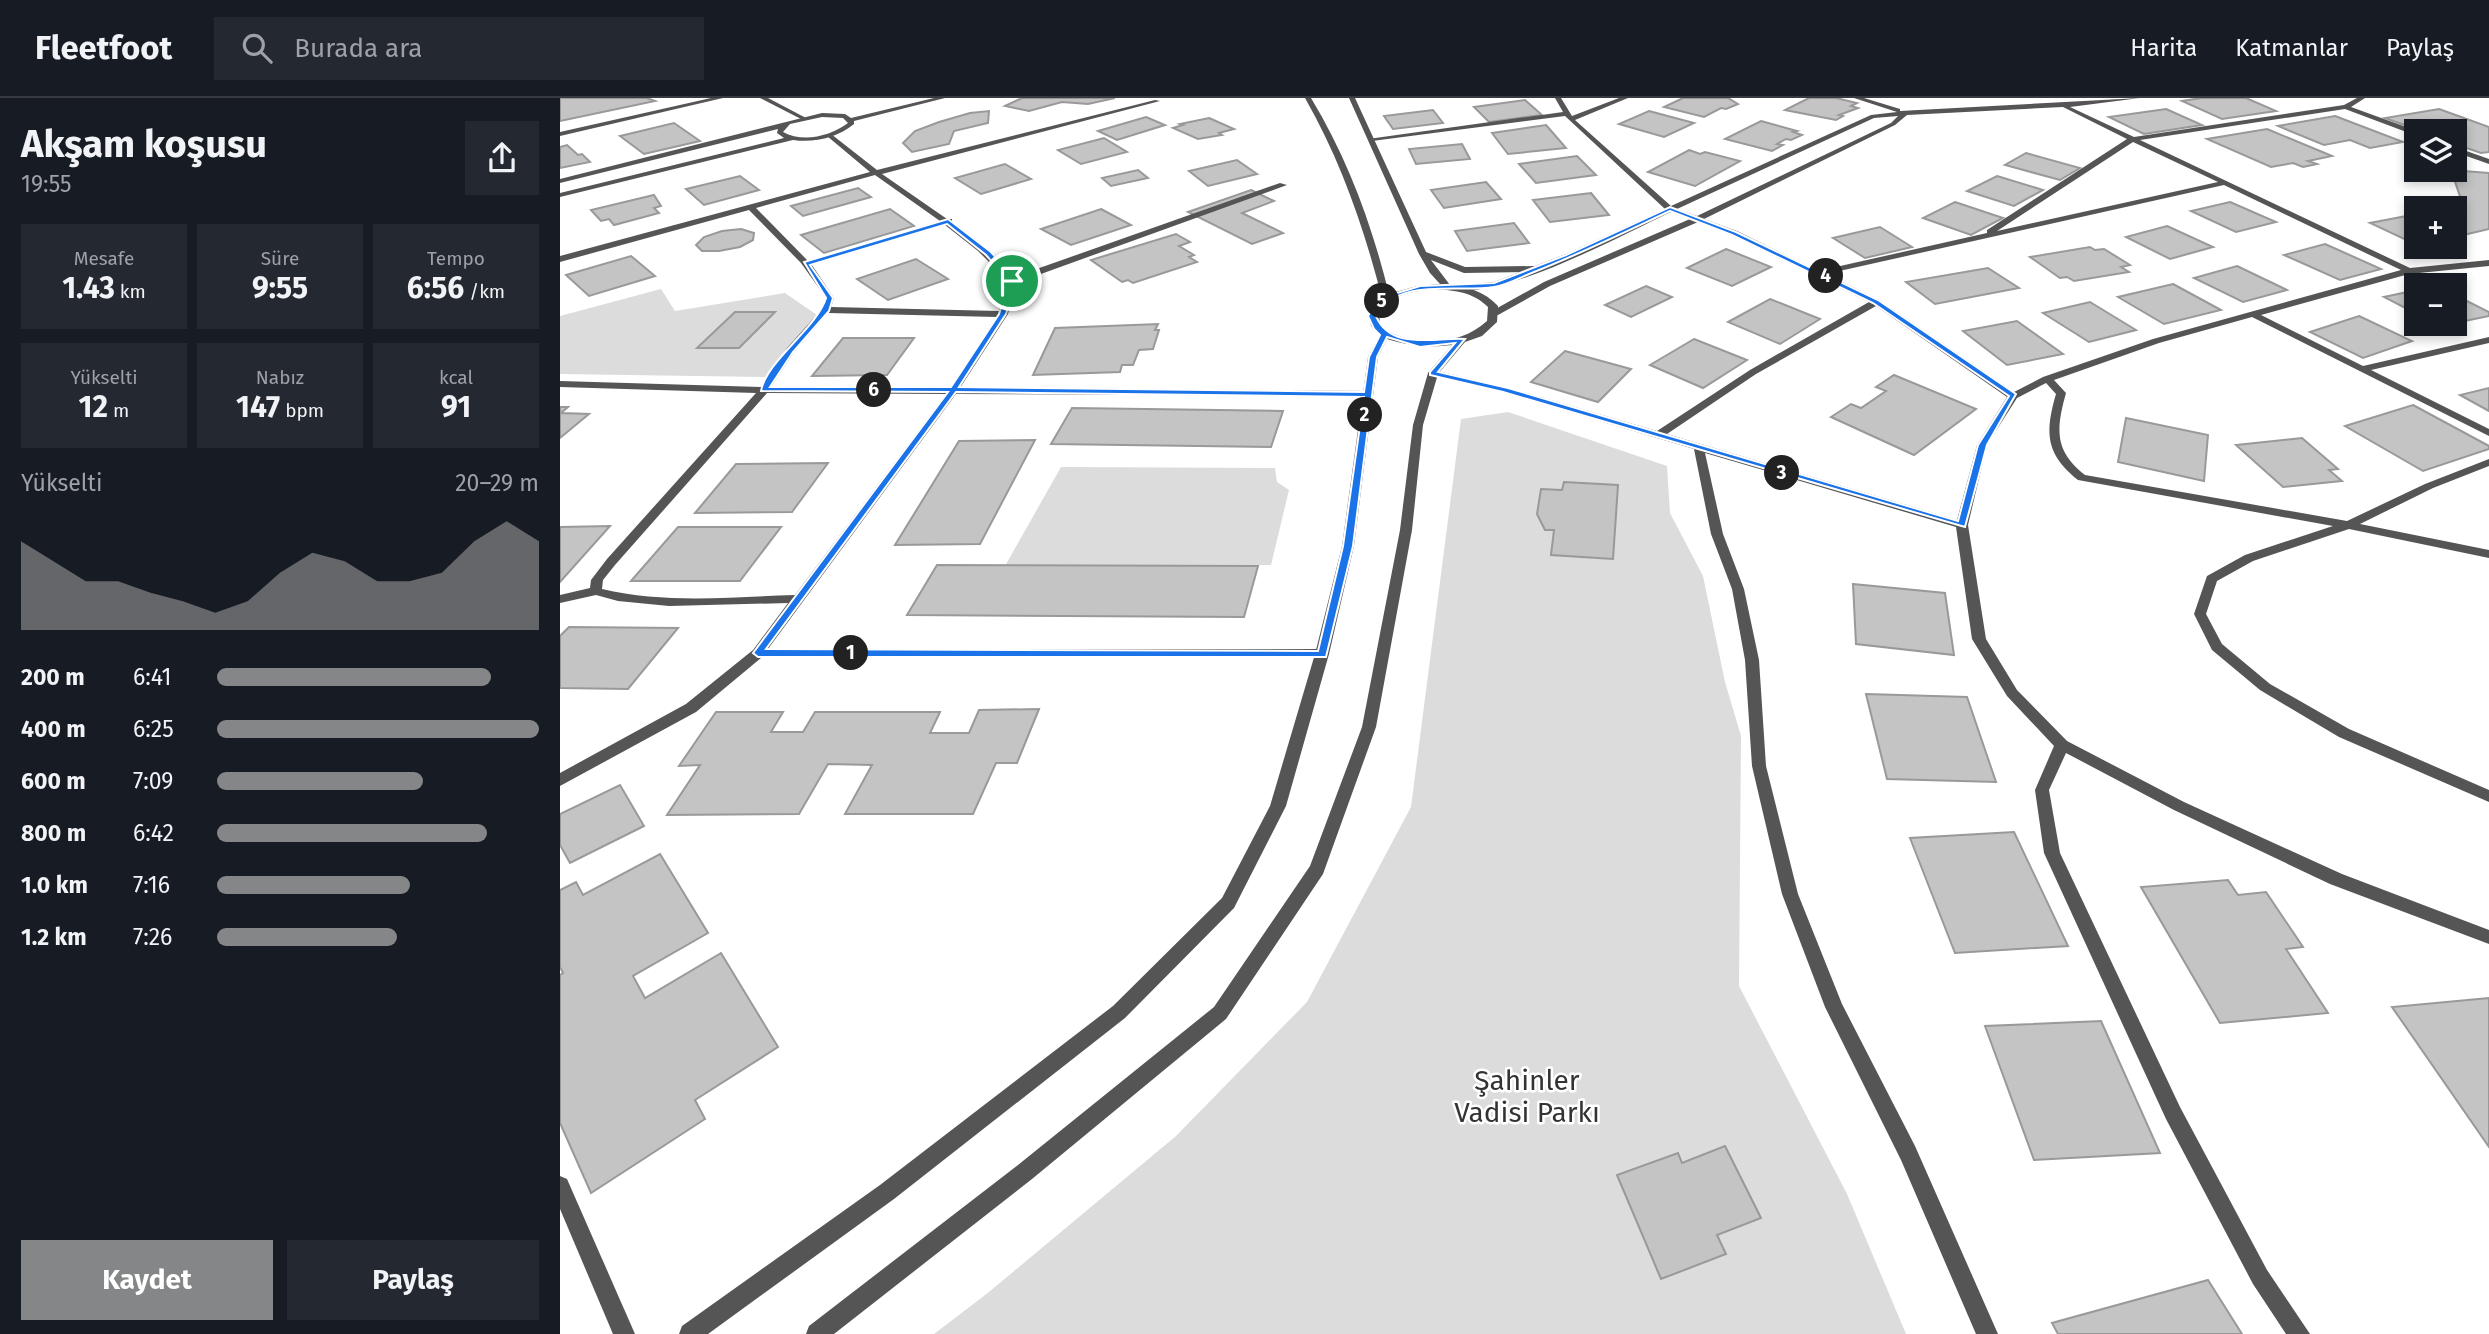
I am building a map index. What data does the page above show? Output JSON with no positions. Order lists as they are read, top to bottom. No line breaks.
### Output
{"parks":["Şahinler Vadisi Parkı"],"page":{"header":"Fleetfoot","search":"Burada ara","nav":["Harita","Katmanlar","Paylaş"],"heading":["Akşam koşusu","19:55"],"map_buttons":["+","−"],"stats":[["Mesafe","1.43 km"],["Süre","9:55"],["Tempo","6:56 /km"],["Yükselti","12 m"],["Nabız","147 bpm"],["kcal","91"]],"pins":["4","5","6","2","3","1"],"chart":["Yükselti","20–29 m"],"list":[{"name":"200 m","note":"6:41"},{"name":"400 m","note":"6:25"},{"name":"600 m","note":"7:09"},{"name":"800 m","note":"6:42"},{"name":"1.0 km","note":"7:16"},{"name":"1.2 km","note":"7:26"}],"buttons":["Kaydet","Paylaş"]}}
